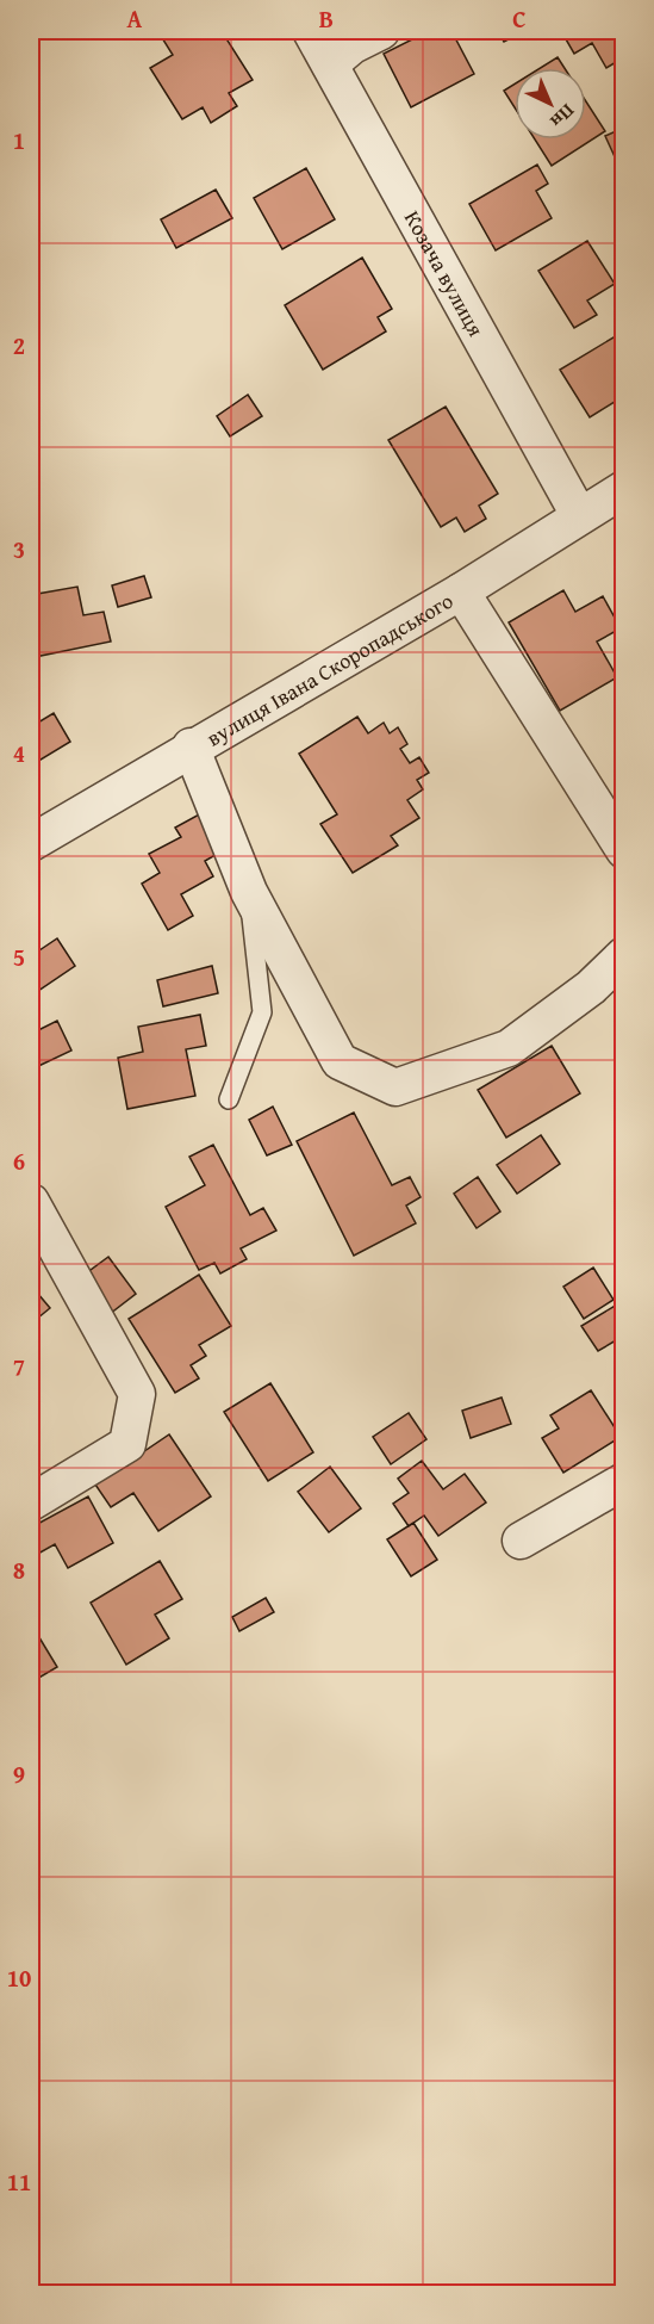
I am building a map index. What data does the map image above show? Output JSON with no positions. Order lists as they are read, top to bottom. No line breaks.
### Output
{"streets":{"street":["Козача вулиця","вулиця Івана Скоропадського"]},"crossings":[["Козача вулиця","вулиця Івана Скоропадського"]],"north":"bottom right","grid":{"columns":["A","B","C"],"rows":["1","2","3","4","5","6","7","8","9","10","11"]}}
